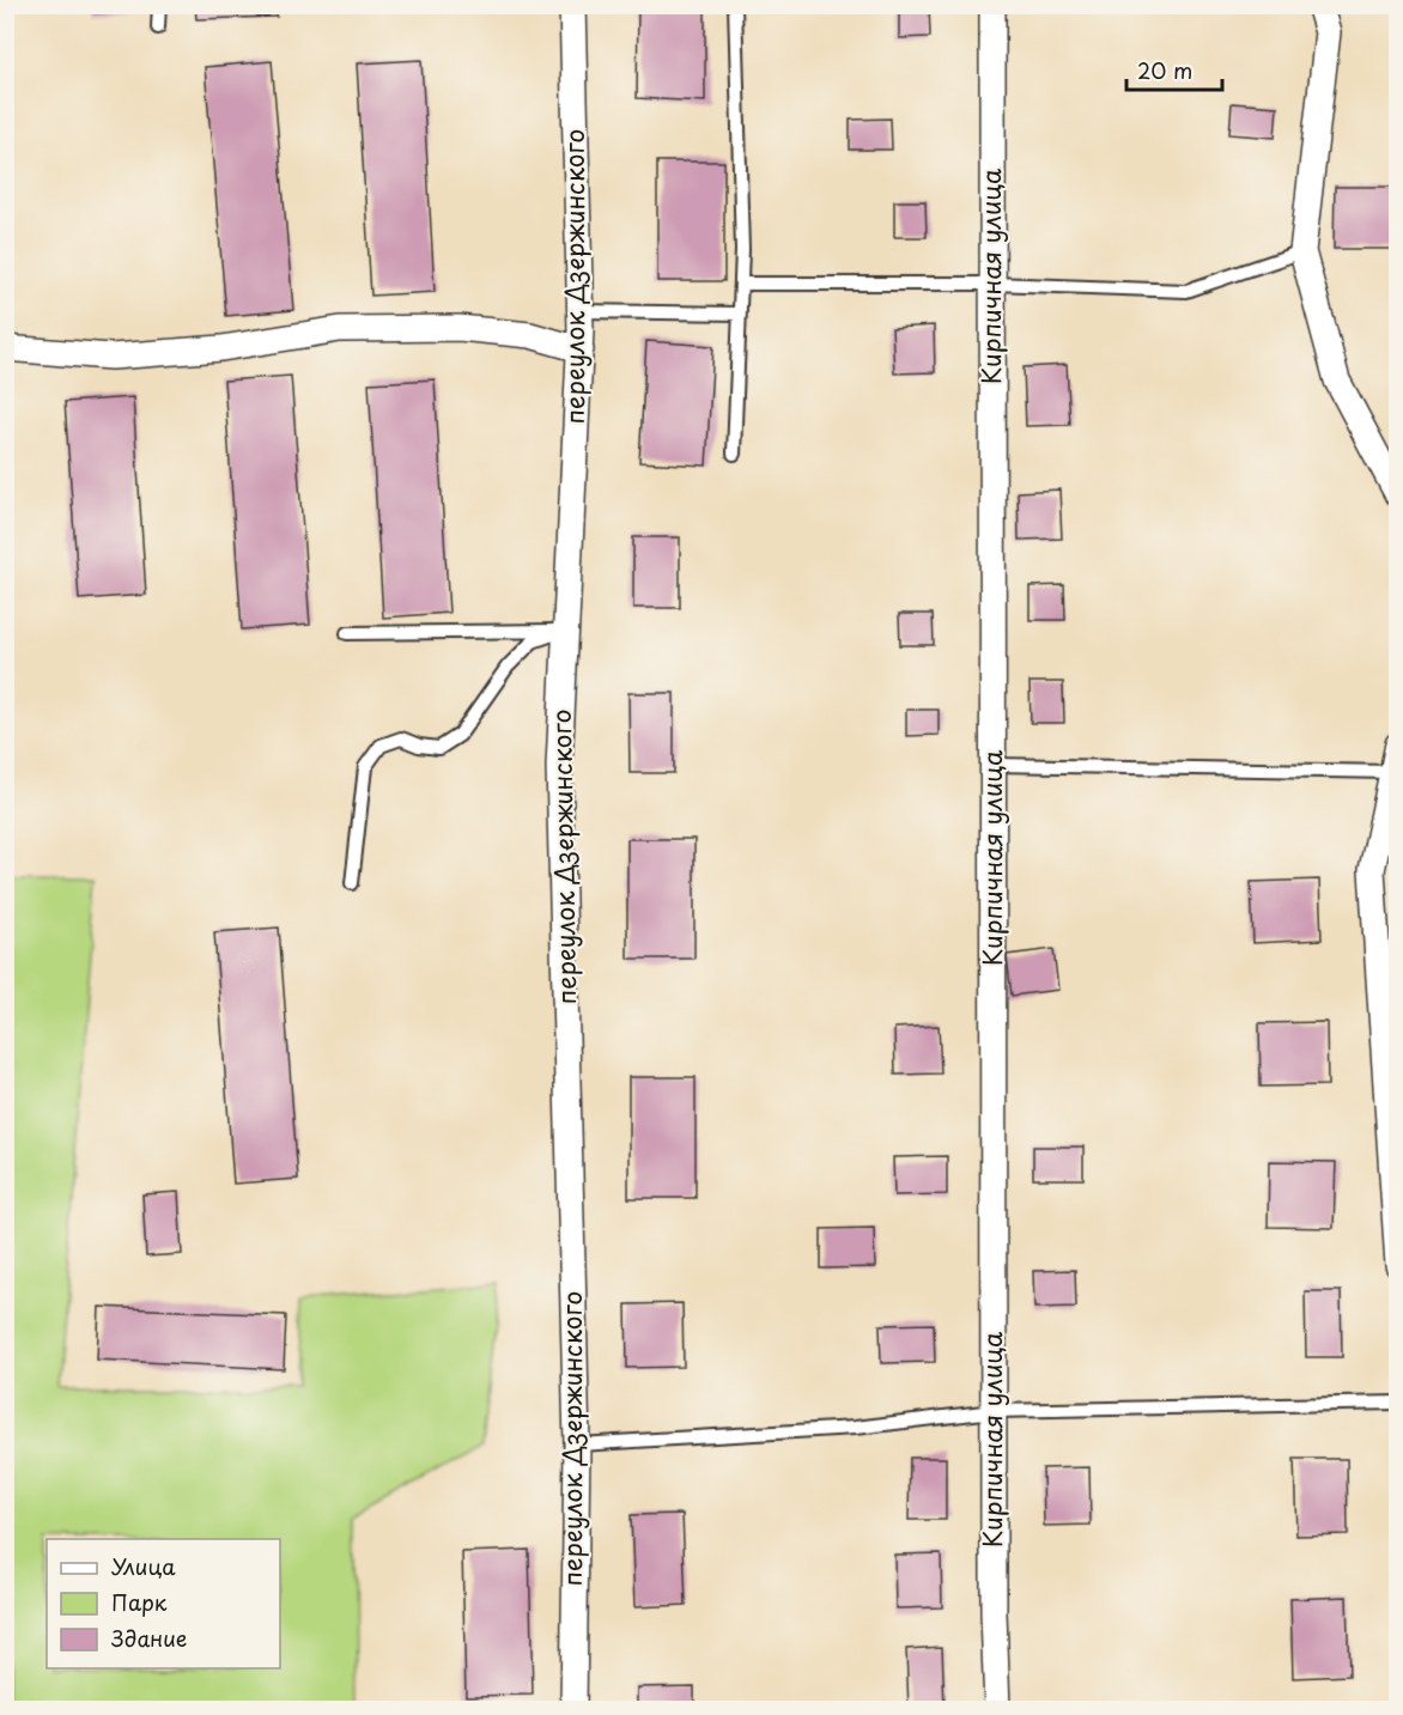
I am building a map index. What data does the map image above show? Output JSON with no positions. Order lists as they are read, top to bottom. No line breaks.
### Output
{"streets":{"street":["переулок Дзержинского","Кирпичная улица"]},"legend":["Улица","Парк","Здание"],"scale_bar":"20 m"}
